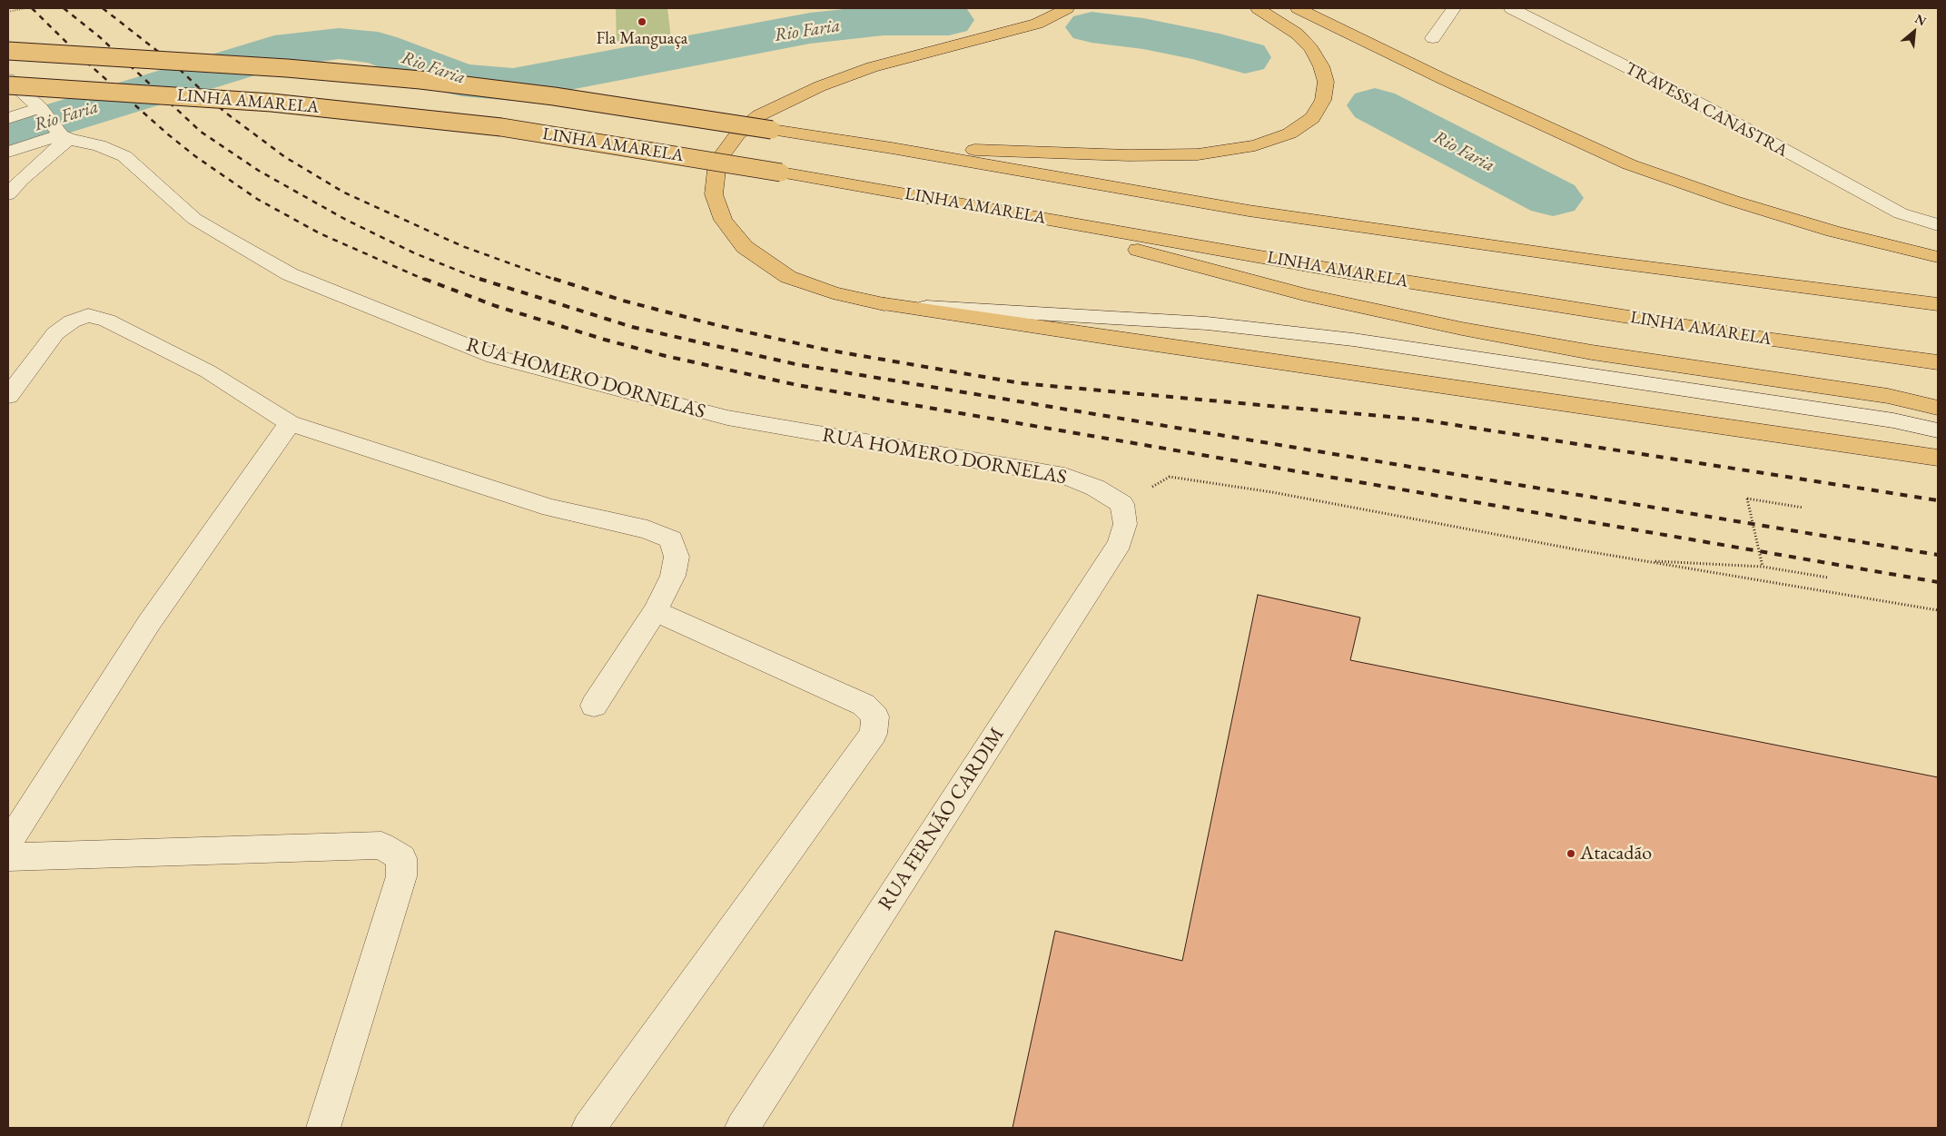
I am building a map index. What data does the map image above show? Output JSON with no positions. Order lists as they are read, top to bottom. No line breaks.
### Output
{"streets":{"main road":["LINHA AMARELA"],"street":["TRAVESSA CANASTRA","RUA HOMERO DORNELAS","RUA FERNÃO CARDIM"]},"crossings":[["RUA HOMERO DORNELAS","RUA FERNÃO CARDIM"]],"water":["Rio Faria"],"places":["Fla Manguaça","Atacadão"],"north":"top right"}
